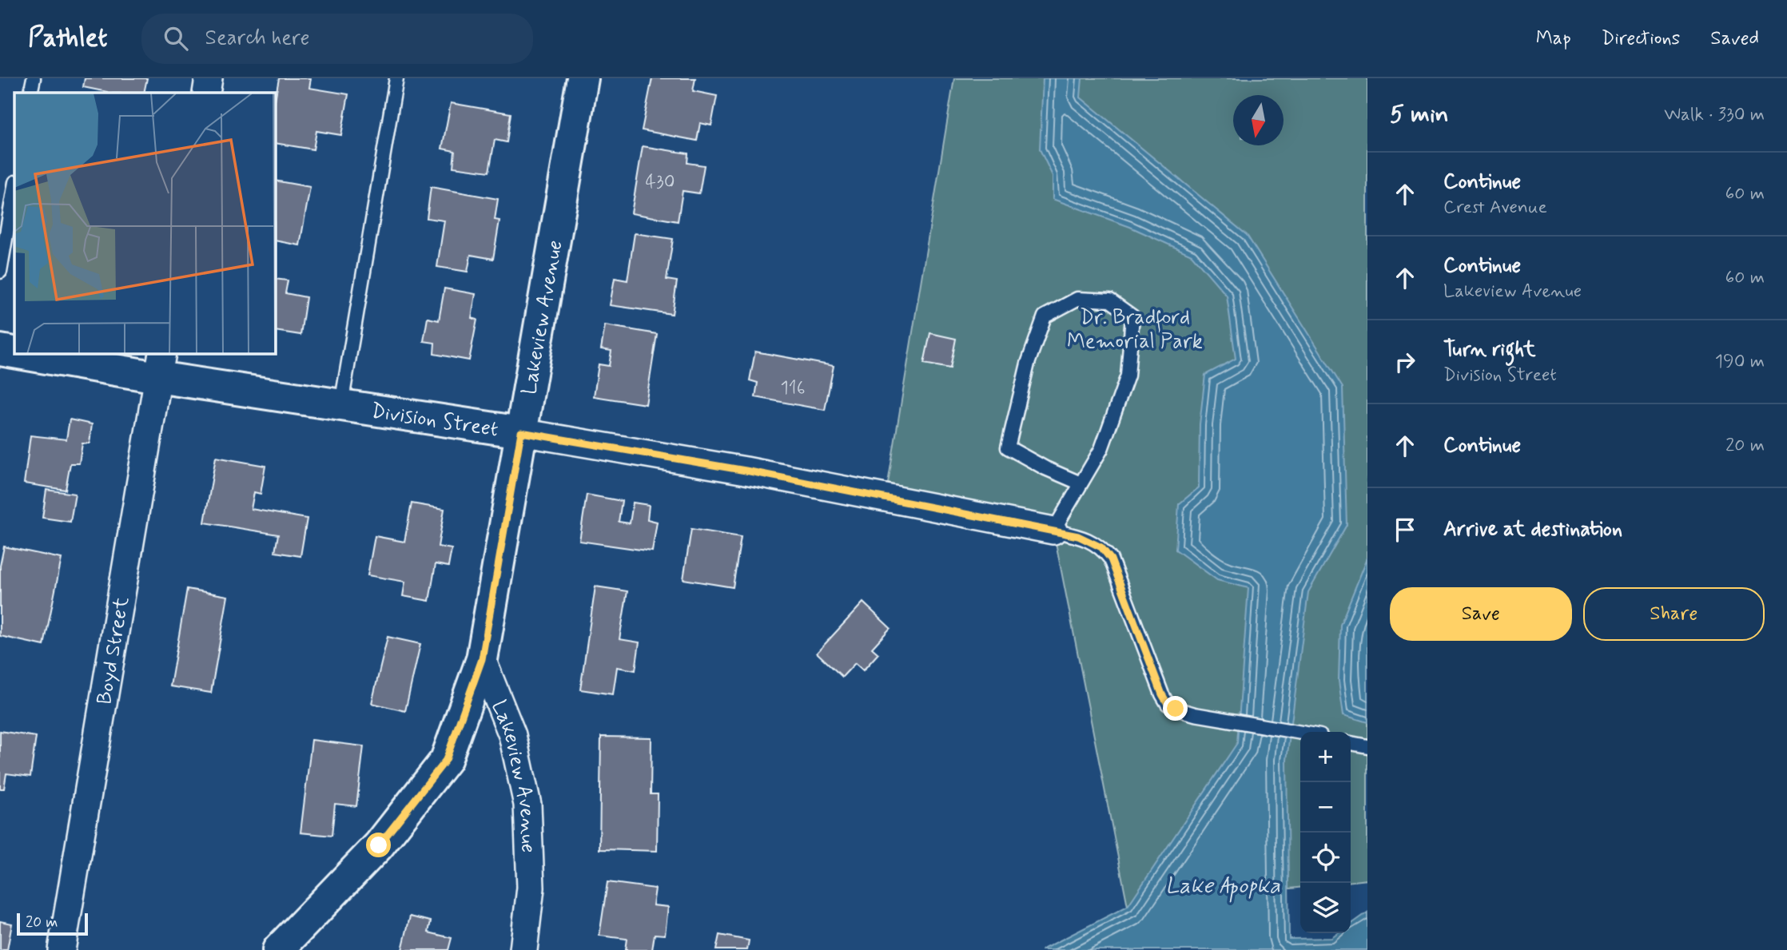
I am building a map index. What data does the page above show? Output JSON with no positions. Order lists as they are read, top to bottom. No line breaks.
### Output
{"streets":{"street":["Lakeview Avenue","Division Street","Boyd Street"]},"crossings":[["Lakeview Avenue","Division Street"],["Division Street","Boyd Street"]],"water":["Lake Apopka"],"parks":["Dr. Bradford Memorial Park"],"house_numbers":["430","116"],"scale_bar":"20 m","north":"bottom","page":{"header":"Pathlet","search":"Search here","nav":["Map","Directions","Saved"],"heading":["5 min","Walk · 330 m"],"list":[["Continue","Crest Avenue","60 m"],["Continue","Lakeview Avenue","60 m"],["Turn right","Division Street","190 m"],["Continue","20 m"],"Arrive at destination"],"buttons":["Save","Share"],"map_buttons":["+","−"],"scale":"20 m"}}
